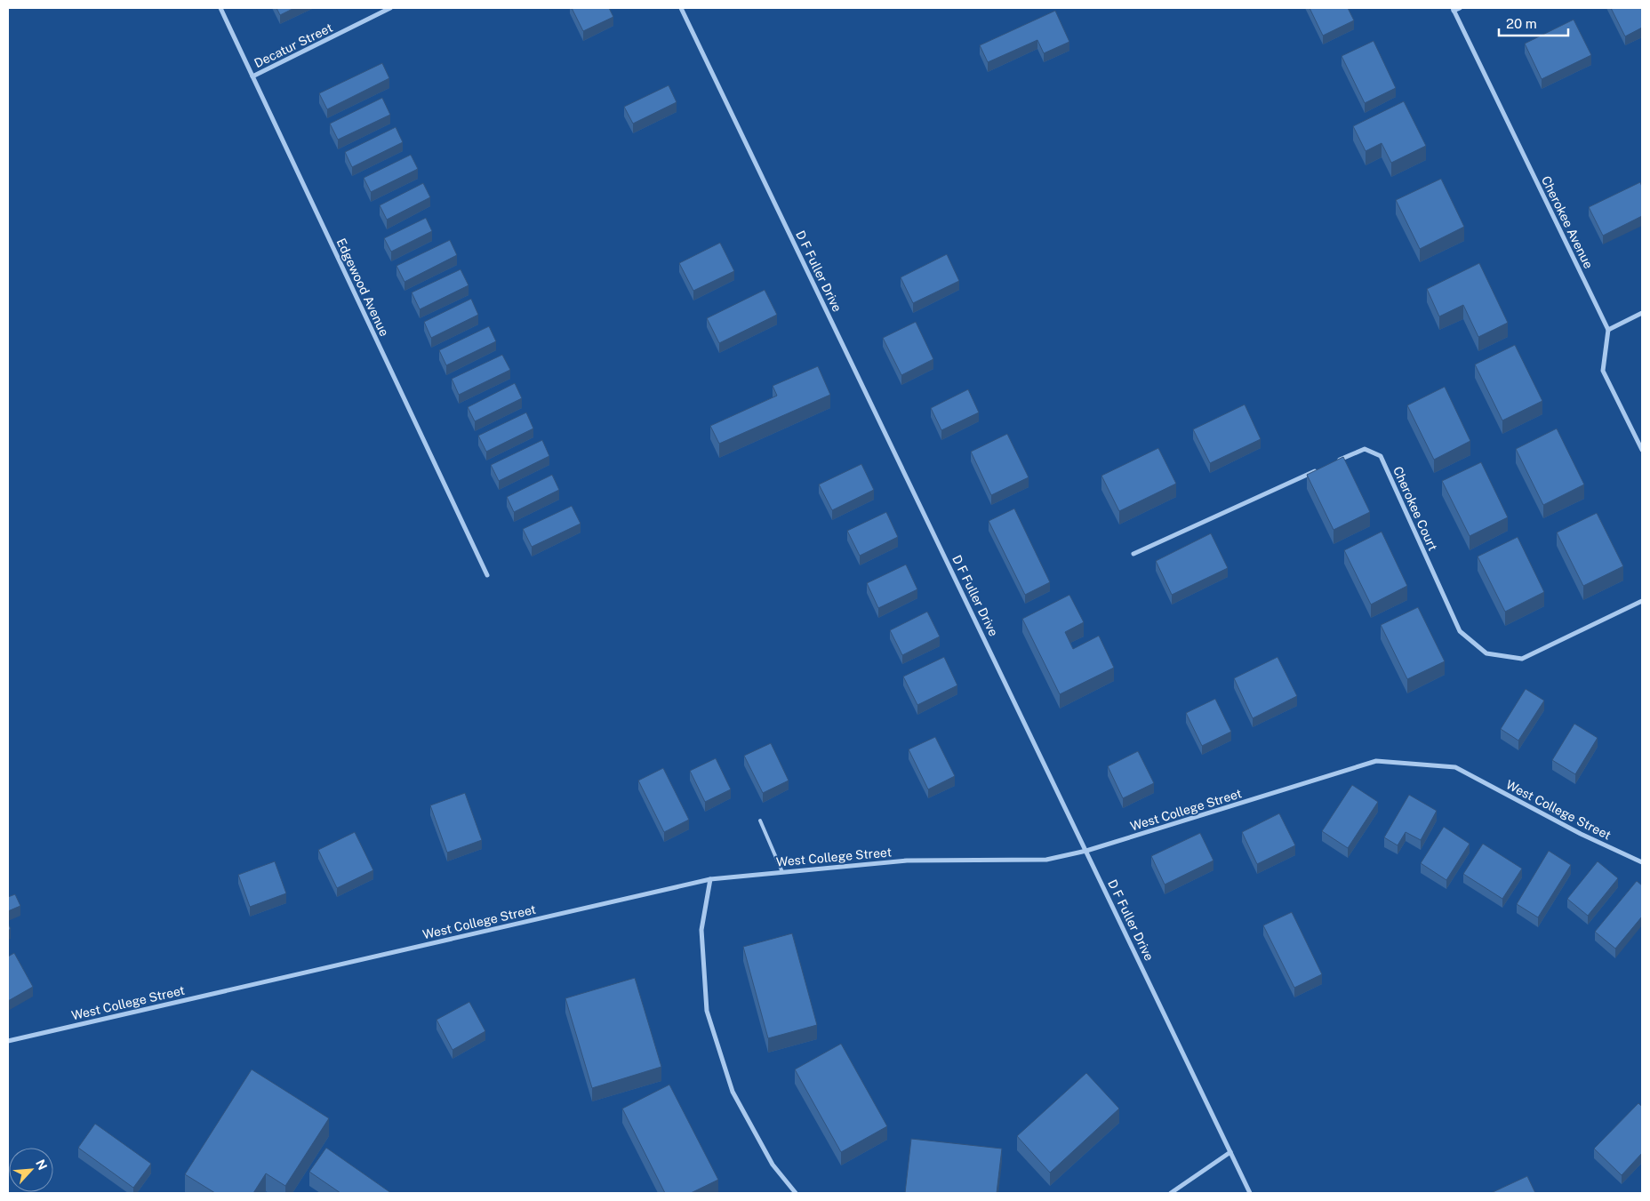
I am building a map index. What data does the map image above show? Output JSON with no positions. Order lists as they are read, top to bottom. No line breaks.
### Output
{"streets":{"street":["Decatur Street","Cherokee Avenue","D F Fuller Drive","Edgewood Avenue","Cherokee Court","West College Street"]},"crossings":[["Decatur Street","Edgewood Avenue"],["D F Fuller Drive","West College Street"]],"scale_bar":"20 m","north":"top right"}
